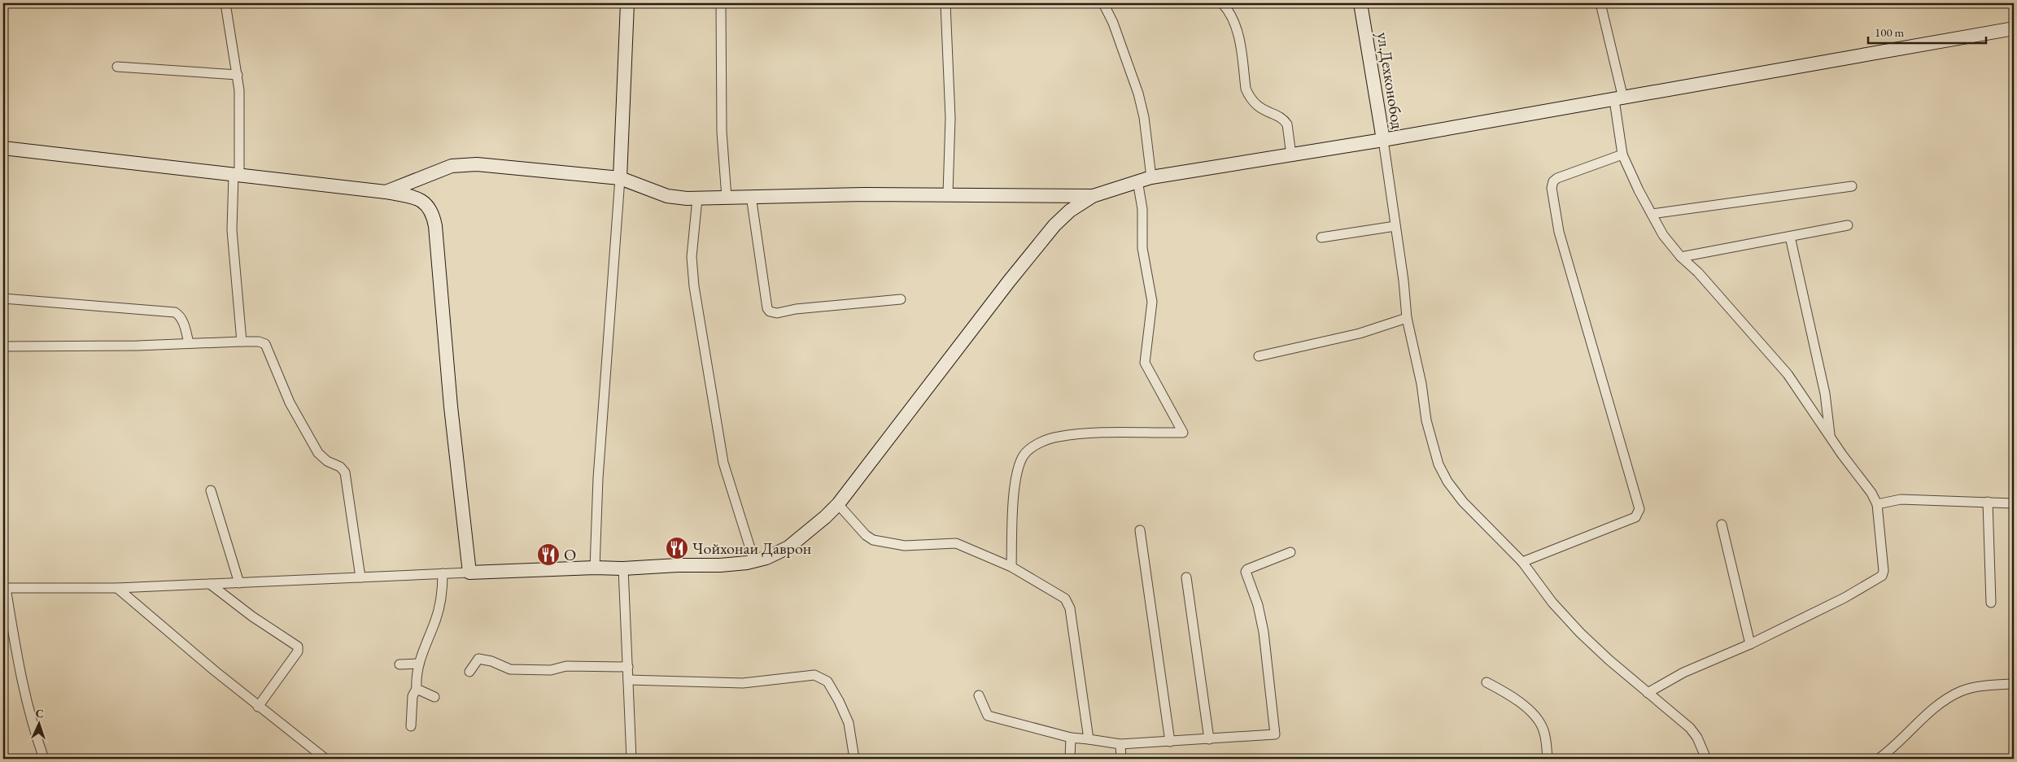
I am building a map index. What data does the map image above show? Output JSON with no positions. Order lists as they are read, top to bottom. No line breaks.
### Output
{"streets":{"main road":["ул.Дехконобод"]},"places":{"restaurant":["Чойхонаи Даврон","O"]},"scale_bar":"100 m","north":"top"}
